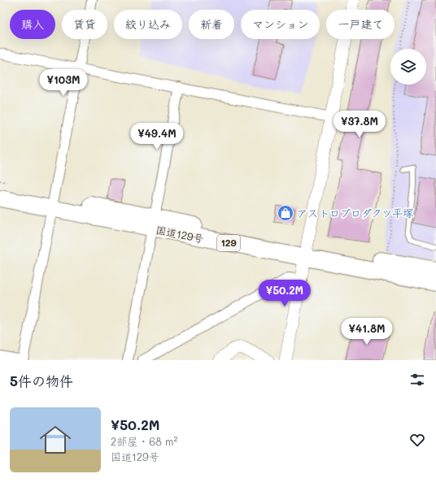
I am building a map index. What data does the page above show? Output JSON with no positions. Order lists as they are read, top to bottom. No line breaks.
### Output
{"streets":{"highway":["国道129号","129"]},"places":{"shop":["アストロプロダクツ平塚"]},"page":{"chip":["購入","賃貸","絞り込み","新着","マンション","一戸建て"],"price":["¥103M","¥37.8M","¥49.4M","¥50.2M","¥41.8M"],"heading":"5件の物件","list":[{"name":"¥50.2M","note":"2部屋 · 68 m² · 国道129号"}]}}
